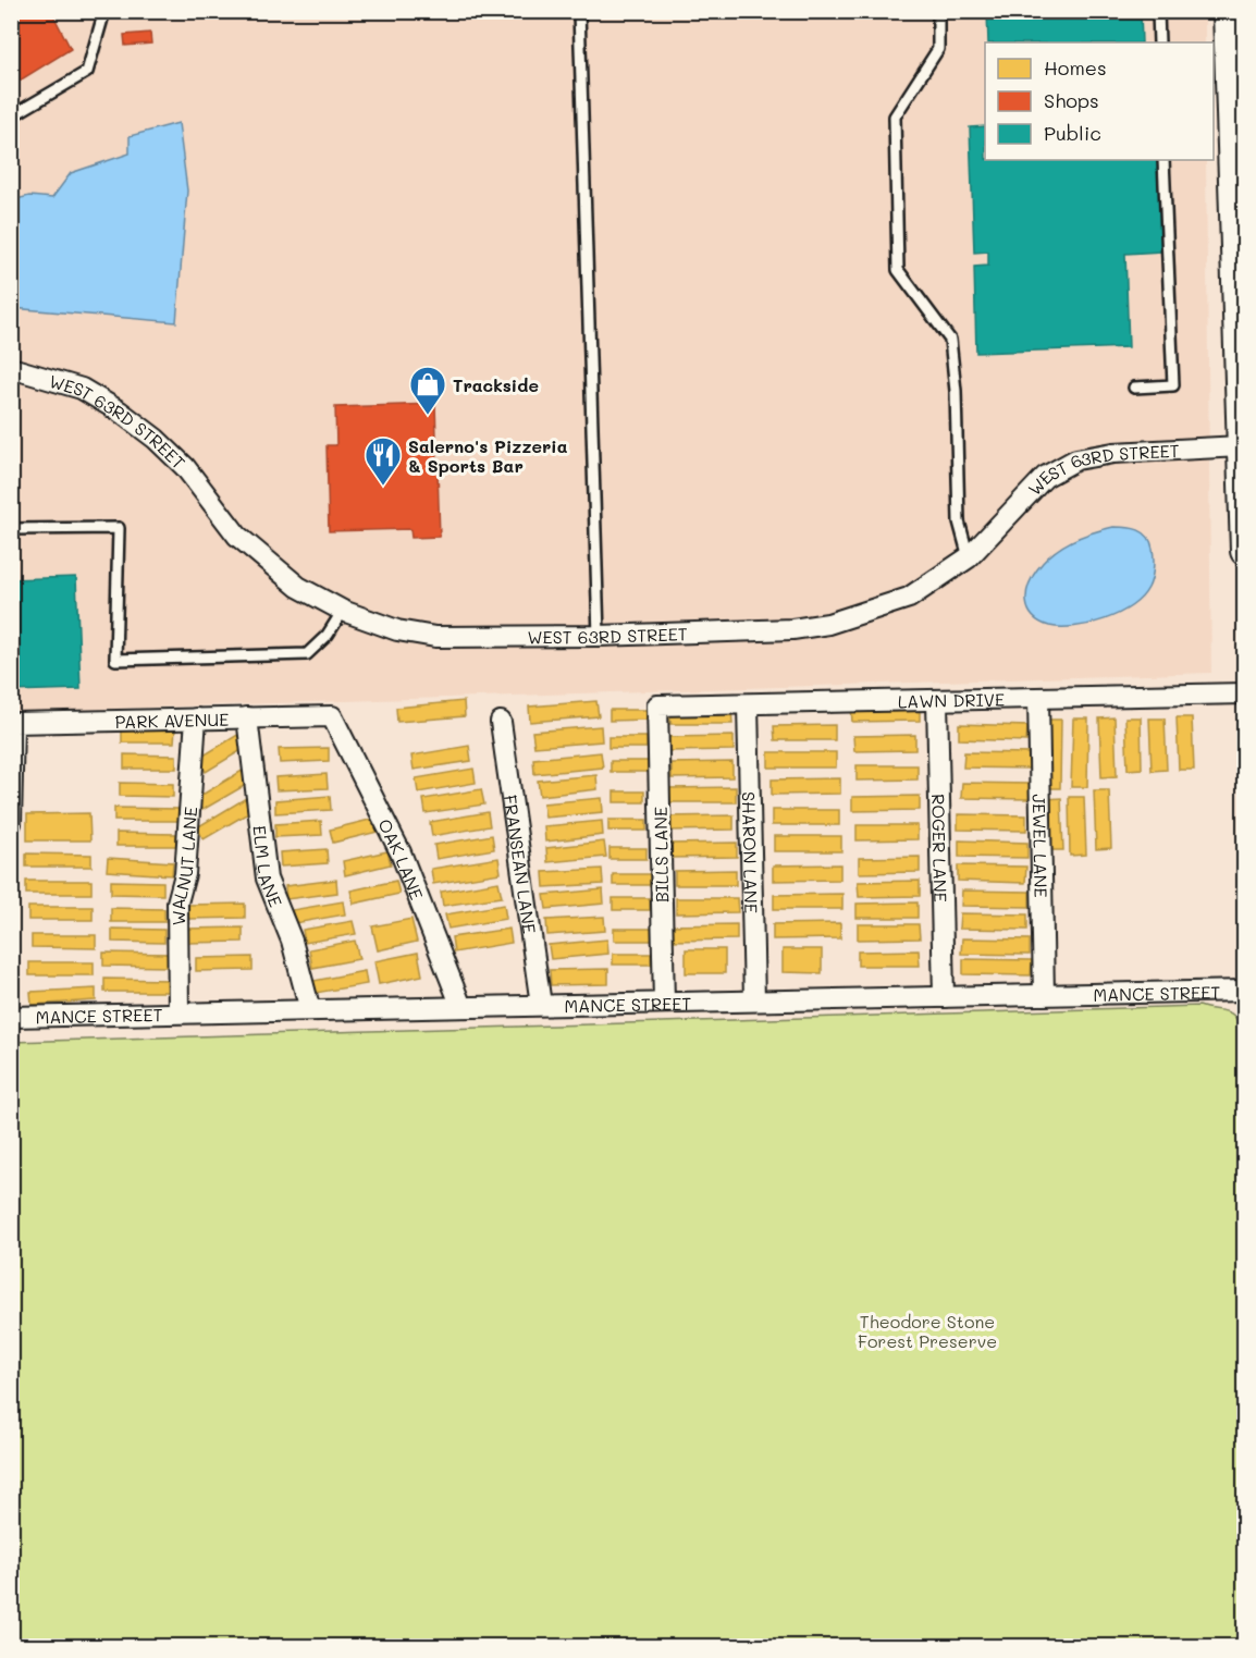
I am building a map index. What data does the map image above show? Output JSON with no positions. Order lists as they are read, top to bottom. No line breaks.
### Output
{"streets":{"street":["WEST 63RD STREET","LAWN DRIVE","PARK AVENUE","JEWEL LANE","ROGER LANE","SHARON LANE","BILLS LANE","OAK LANE","FRANSEAN LANE","WALNUT LANE","ELM LANE","MANCE STREET"]},"crossings":[["LAWN DRIVE","JEWEL LANE"],["LAWN DRIVE","ROGER LANE"],["LAWN DRIVE","SHARON LANE"],["LAWN DRIVE","BILLS LANE"],["PARK AVENUE","OAK LANE"],["PARK AVENUE","WALNUT LANE"],["PARK AVENUE","ELM LANE"],["JEWEL LANE","MANCE STREET"],["ROGER LANE","MANCE STREET"],["SHARON LANE","MANCE STREET"],["BILLS LANE","MANCE STREET"],["OAK LANE","MANCE STREET"],["FRANSEAN LANE","MANCE STREET"],["WALNUT LANE","MANCE STREET"],["ELM LANE","MANCE STREET"]],"parks":["Theodore Stone Forest Preserve"],"places":{"shop":["Trackside"],"restaurant":["Salerno's Pizzeria & Sports Bar"]},"legend":["Homes","Shops","Public"]}
